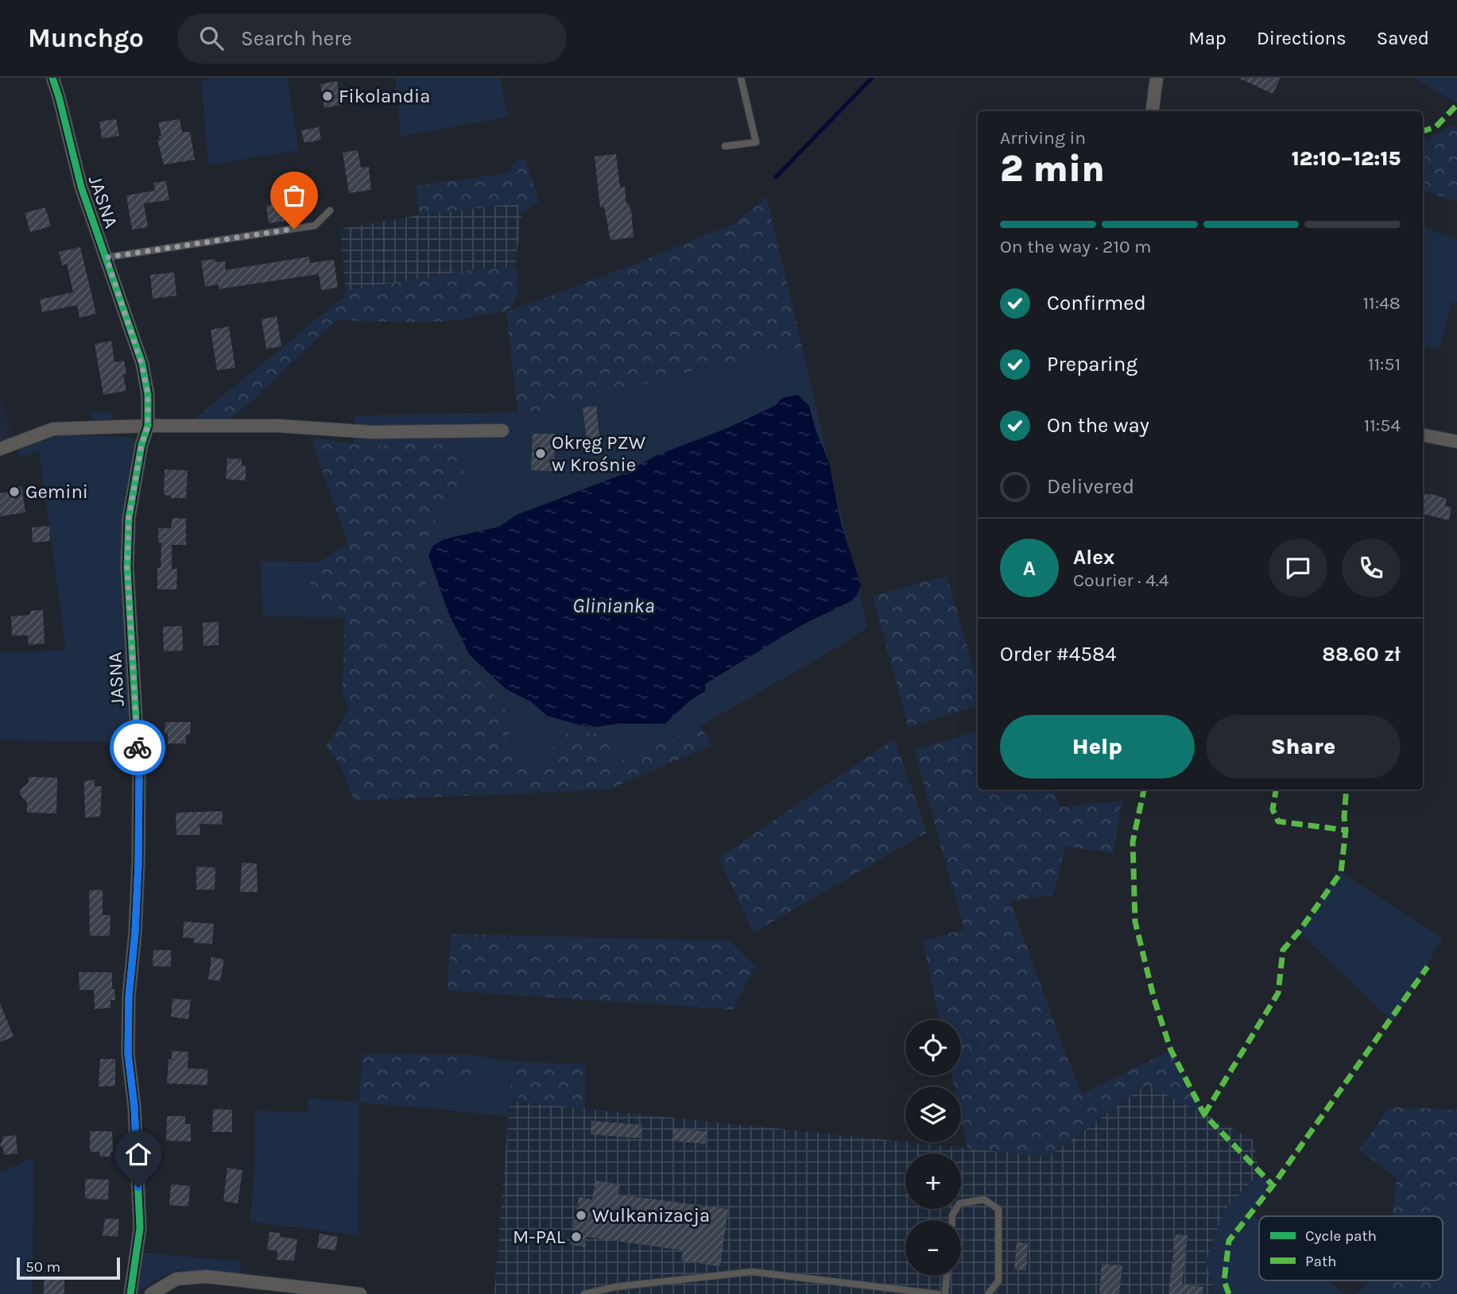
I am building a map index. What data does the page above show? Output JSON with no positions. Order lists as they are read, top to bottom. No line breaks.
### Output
{"streets":{"street":["JASNA"]},"water":["Glinianka"],"places":["Fikolandia","Okręg PZW w Krośnie","Gemini","Wulkanizacja","M-PAL"],"legend":["Cycle path","Path"],"scale_bar":"50 m","page":{"header":"Munchgo","search":"Search here","nav":["Map","Directions","Saved"],"heading":["2 min","Arriving in","12:10–12:15"],"panel":["Alex","Courier · 4.4","Order #4584","88.60 zł"],"bar":"On the way · 210 m","list":[["Confirmed","11:48"],["Preparing","11:51"],["On the way","11:54"],"Delivered"],"round":"A","buttons":["Help","Share"],"map_buttons":["+","−"],"scale":"50 m"}}
